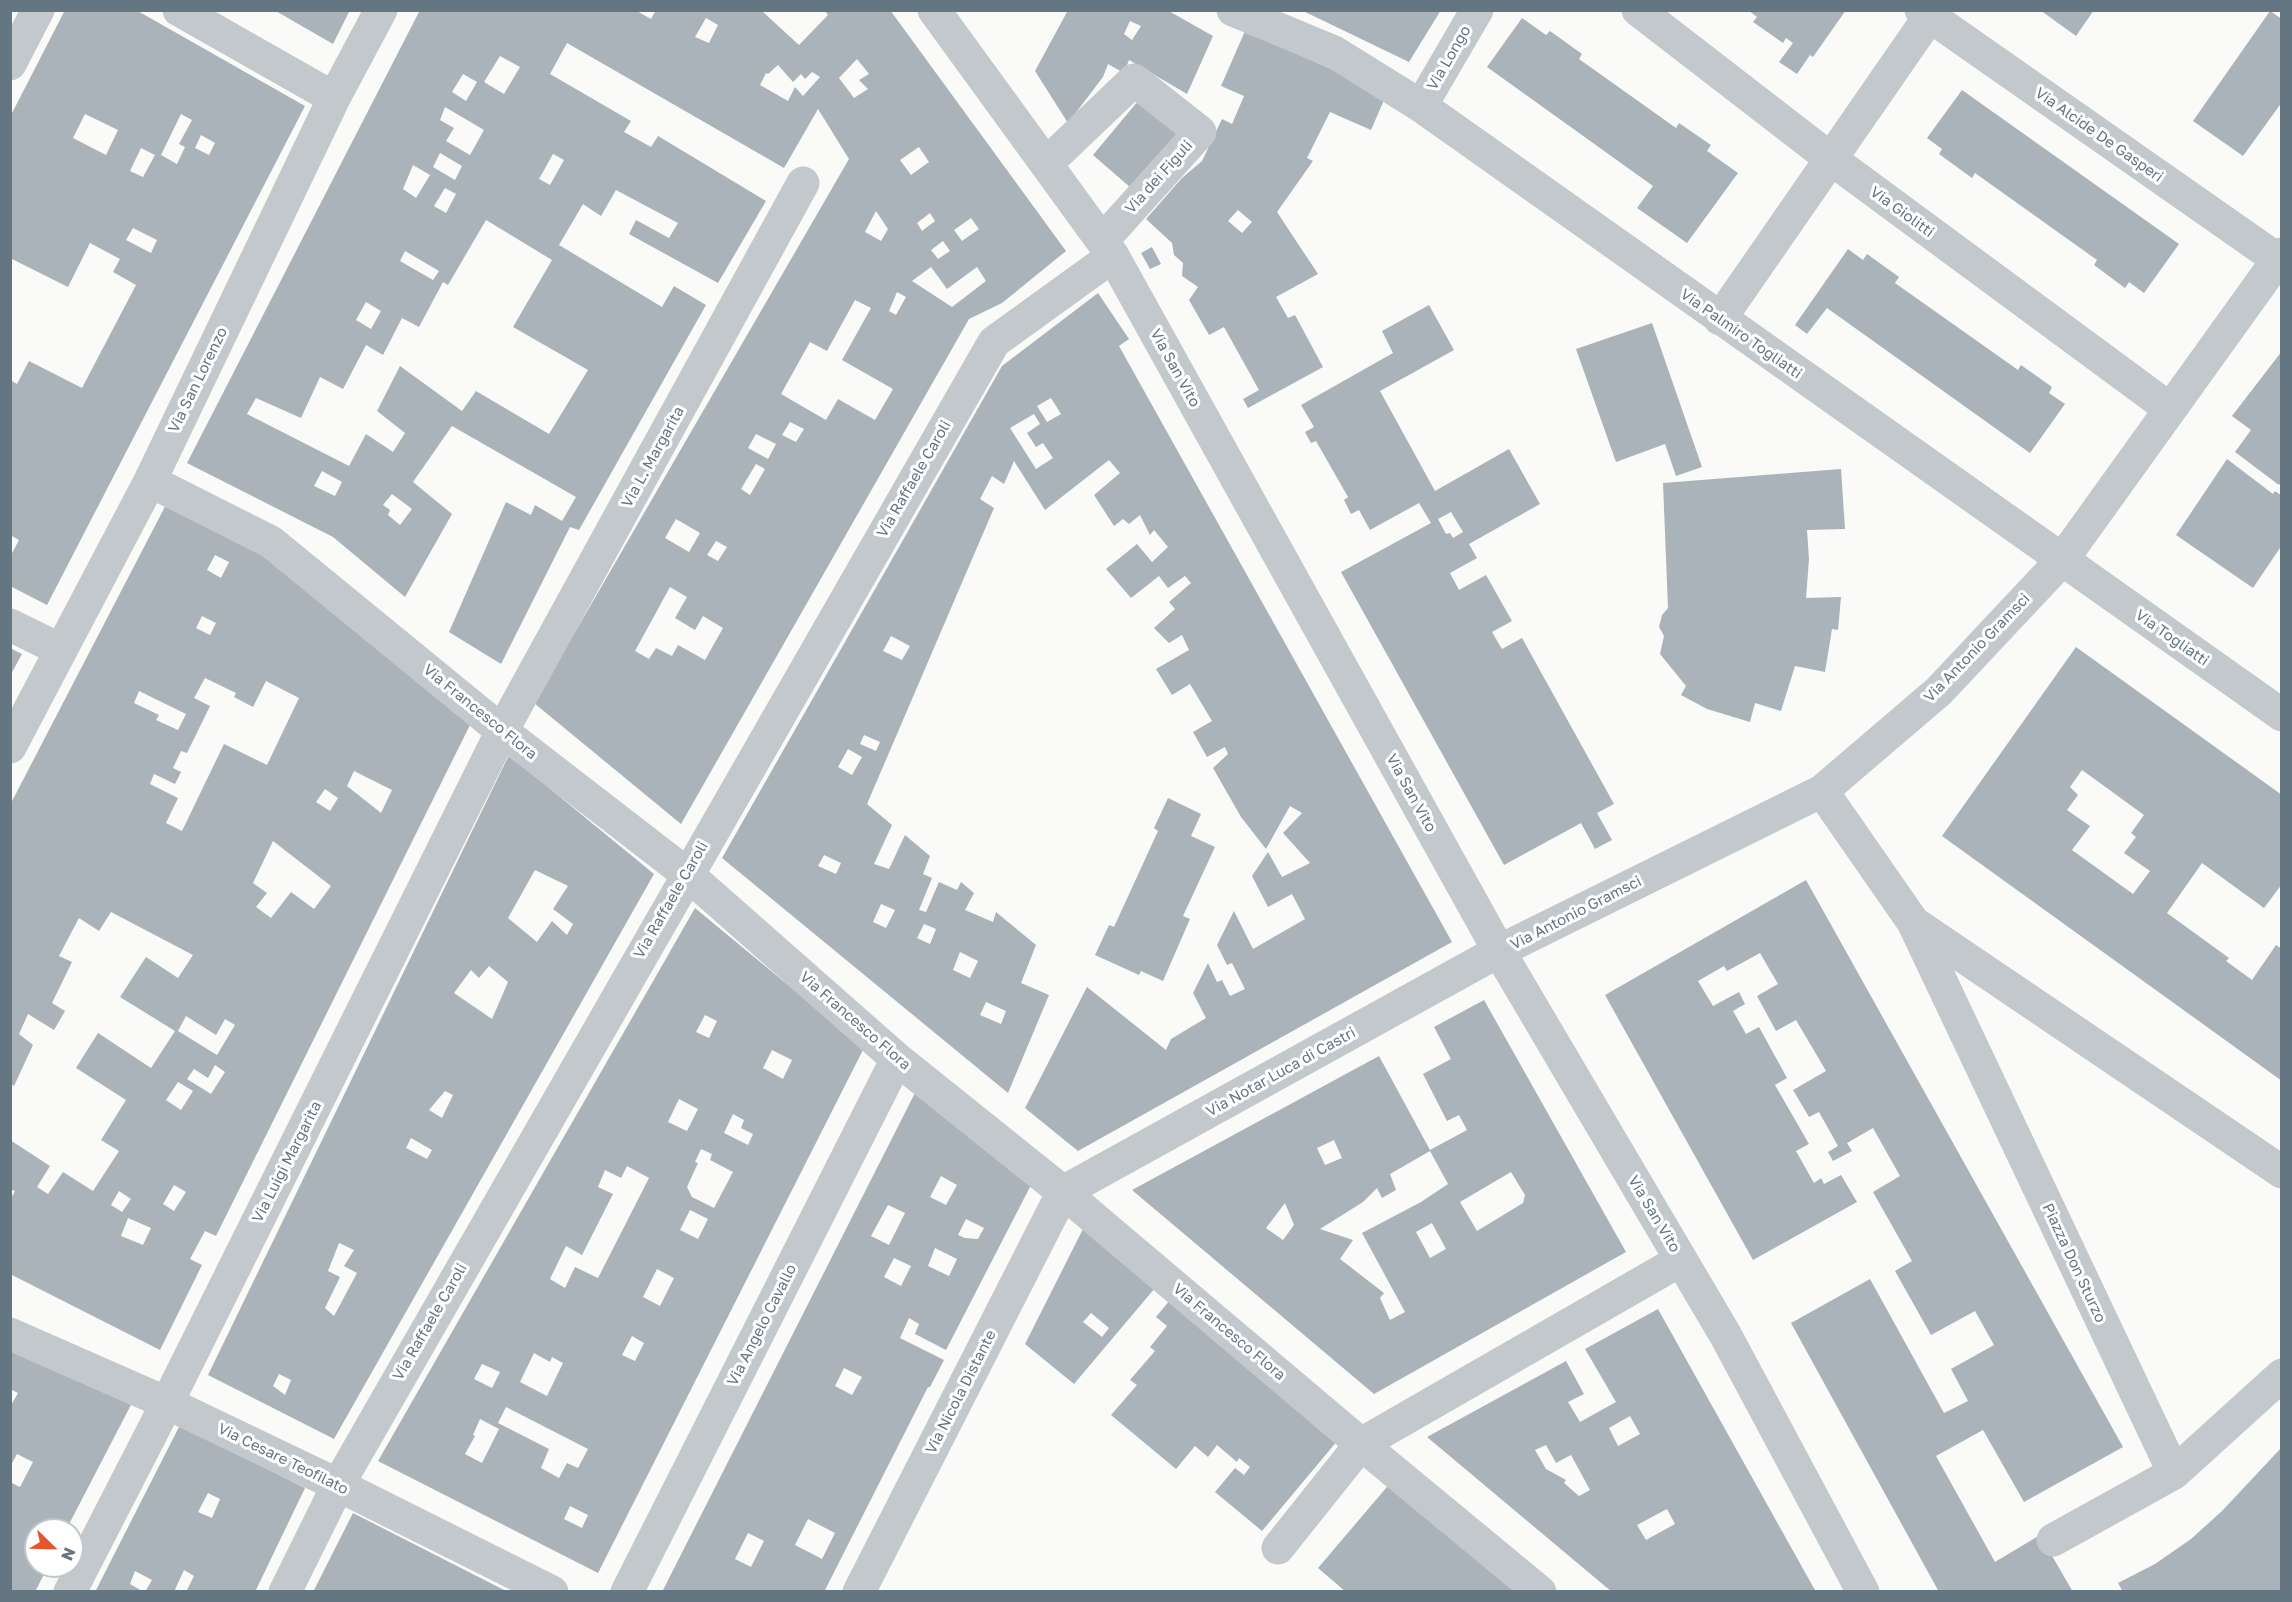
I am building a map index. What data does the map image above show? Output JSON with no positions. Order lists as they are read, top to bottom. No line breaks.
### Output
{"streets":{"street":["Via Longo","Via Alcide De Gasperi","Via dei Figuli","Via Giolitti","Via Palmiro Togliatti","Via San Vito","Via San Lorenzo","Via L. Margarita","Via Raffaele Caroli","Via Togliatti","Via Antonio Gramsci","Via Francesco Flora","Via Notar Luca di Castri","Via Luigi Margarita","Piazza Don Sturzo","Via Angelo Cavallo","Via Nicola Distante","Via Cesare Teofilato"]},"crossings":[["Via Longo","Via Palmiro Togliatti"],["Via Alcide De Gasperi","Via Antonio Gramsci"],["Via dei Figuli","Via San Vito"],["Via dei Figuli","Via Raffaele Caroli"],["Via Giolitti","Via Antonio Gramsci"],["Via Palmiro Togliatti","Via Togliatti"],["Via Palmiro Togliatti","Via Antonio Gramsci"],["Via San Vito","Via Raffaele Caroli"],["Via San Vito","Via Antonio Gramsci"],["Via San Vito","Via Notar Luca di Castri"],["Via San Lorenzo","Via Francesco Flora"],["Via L. Margarita","Via Francesco Flora"],["Via L. Margarita","Via Luigi Margarita"],["Via Raffaele Caroli","Via Francesco Flora"],["Via Raffaele Caroli","Via Cesare Teofilato"],["Via Togliatti","Via Antonio Gramsci"],["Via Antonio Gramsci","Via Notar Luca di Castri"],["Via Antonio Gramsci","Piazza Don Sturzo"],["Via Francesco Flora","Via Notar Luca di Castri"],["Via Francesco Flora","Via Luigi Margarita"],["Via Francesco Flora","Via Angelo Cavallo"],["Via Francesco Flora","Via Nicola Distante"],["Via Notar Luca di Castri","Via Nicola Distante"],["Via Luigi Margarita","Via Cesare Teofilato"]],"north":"bottom right"}
